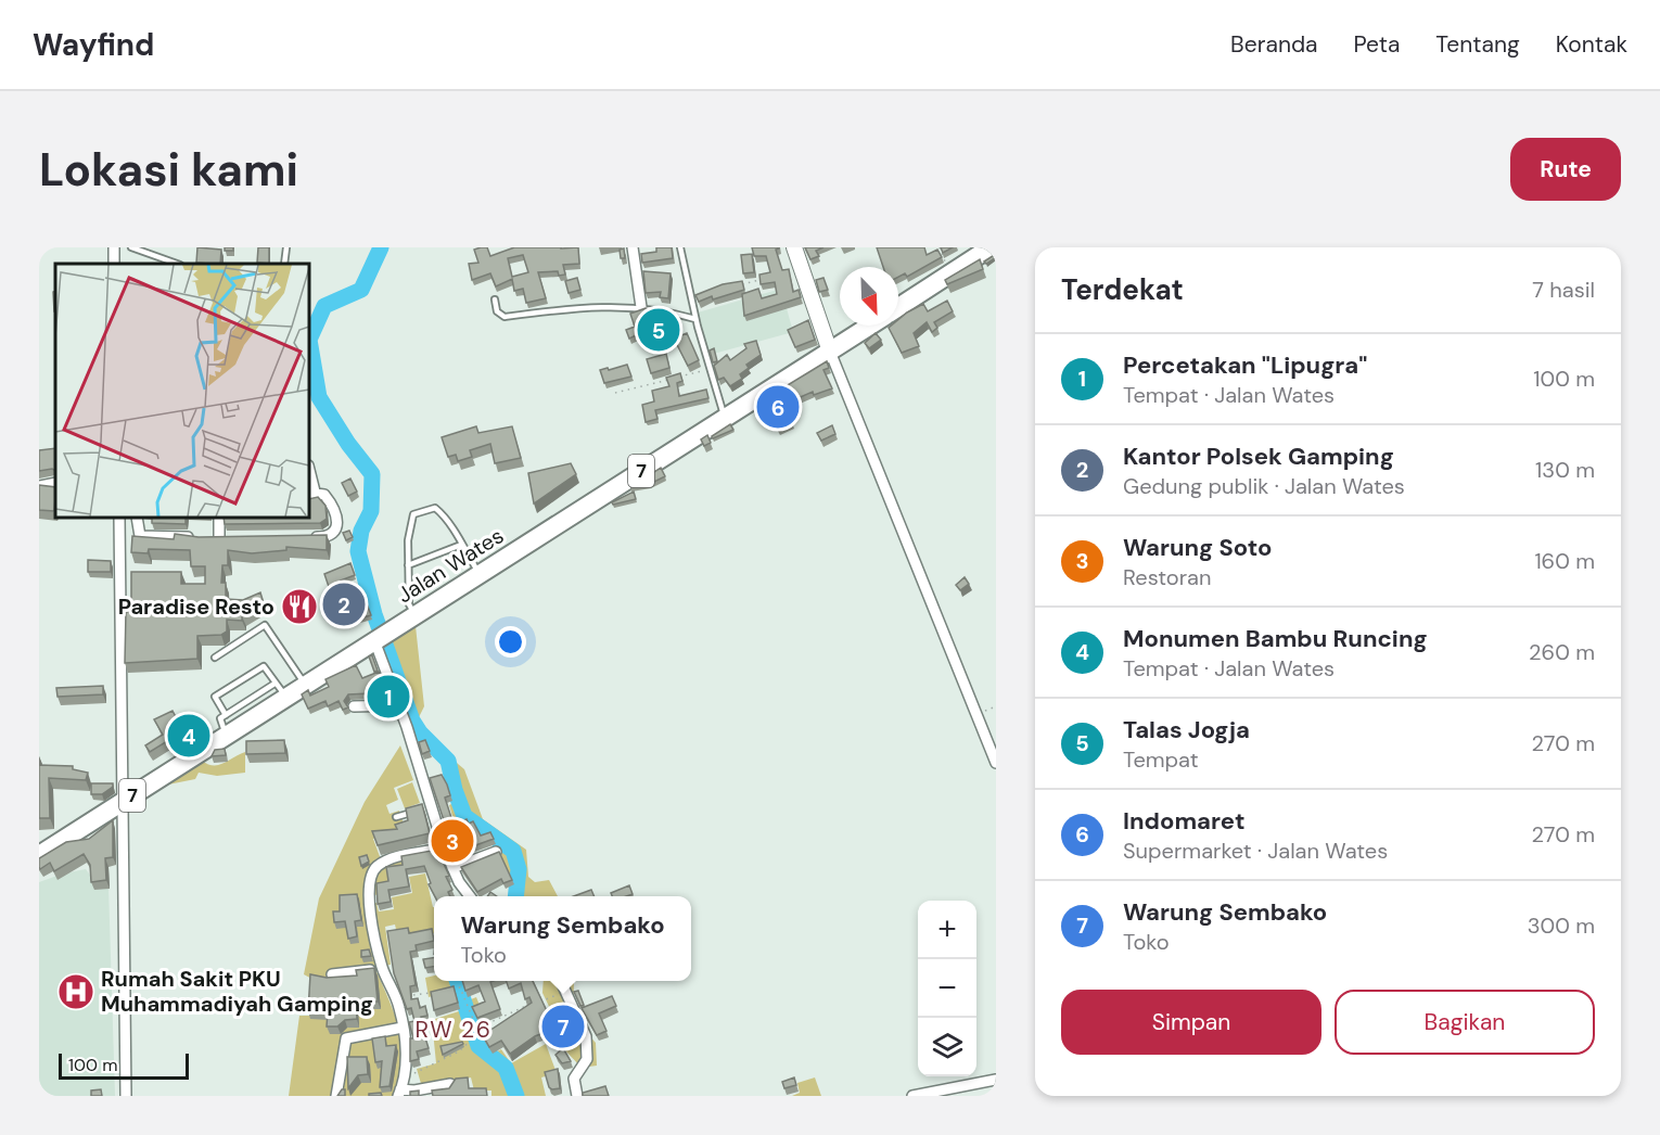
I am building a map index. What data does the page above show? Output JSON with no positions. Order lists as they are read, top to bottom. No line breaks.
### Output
{"streets":{"highway":["7","Jalan Wates"]},"districts":["RW 26"],"places":{"restaurant":["Paradise Resto"],"hospital":["Rumah Sakit PKU Muhammadiyah Gamping"]},"scale_bar":"100 m","north":"bottom right","page":{"header":"Wayfind","nav":["Beranda","Peta","Tentang","Kontak"],"buttons":["Rute",["Simpan","Bagikan"]],"title":"Lokasi kami","heading":["Terdekat","7 hasil"],"pins":["5","6","2","1","4","3","7"],"list":[{"mark":"1","name":"Percetakan \"Lipugra\"","note":"Tempat · Jalan Wates","value":"100 m"},{"mark":"2","name":"Kantor Polsek Gamping","note":"Gedung publik · Jalan Wates","value":"130 m"},{"mark":"3","name":"Warung Soto","note":"Restoran","value":"160 m"},{"mark":"4","name":"Monumen Bambu Runcing","note":"Tempat · Jalan Wates","value":"260 m"},{"mark":"5","name":"Talas Jogja","note":"Tempat","value":"270 m"},{"mark":"6","name":"Indomaret","note":"Supermarket · Jalan Wates","value":"270 m"},{"mark":"7","name":"Warung Sembako","note":"Toko","value":"300 m"}],"popup":["Warung Sembako","Toko"],"map_buttons":["+","−"],"scale":"100 m"}}
